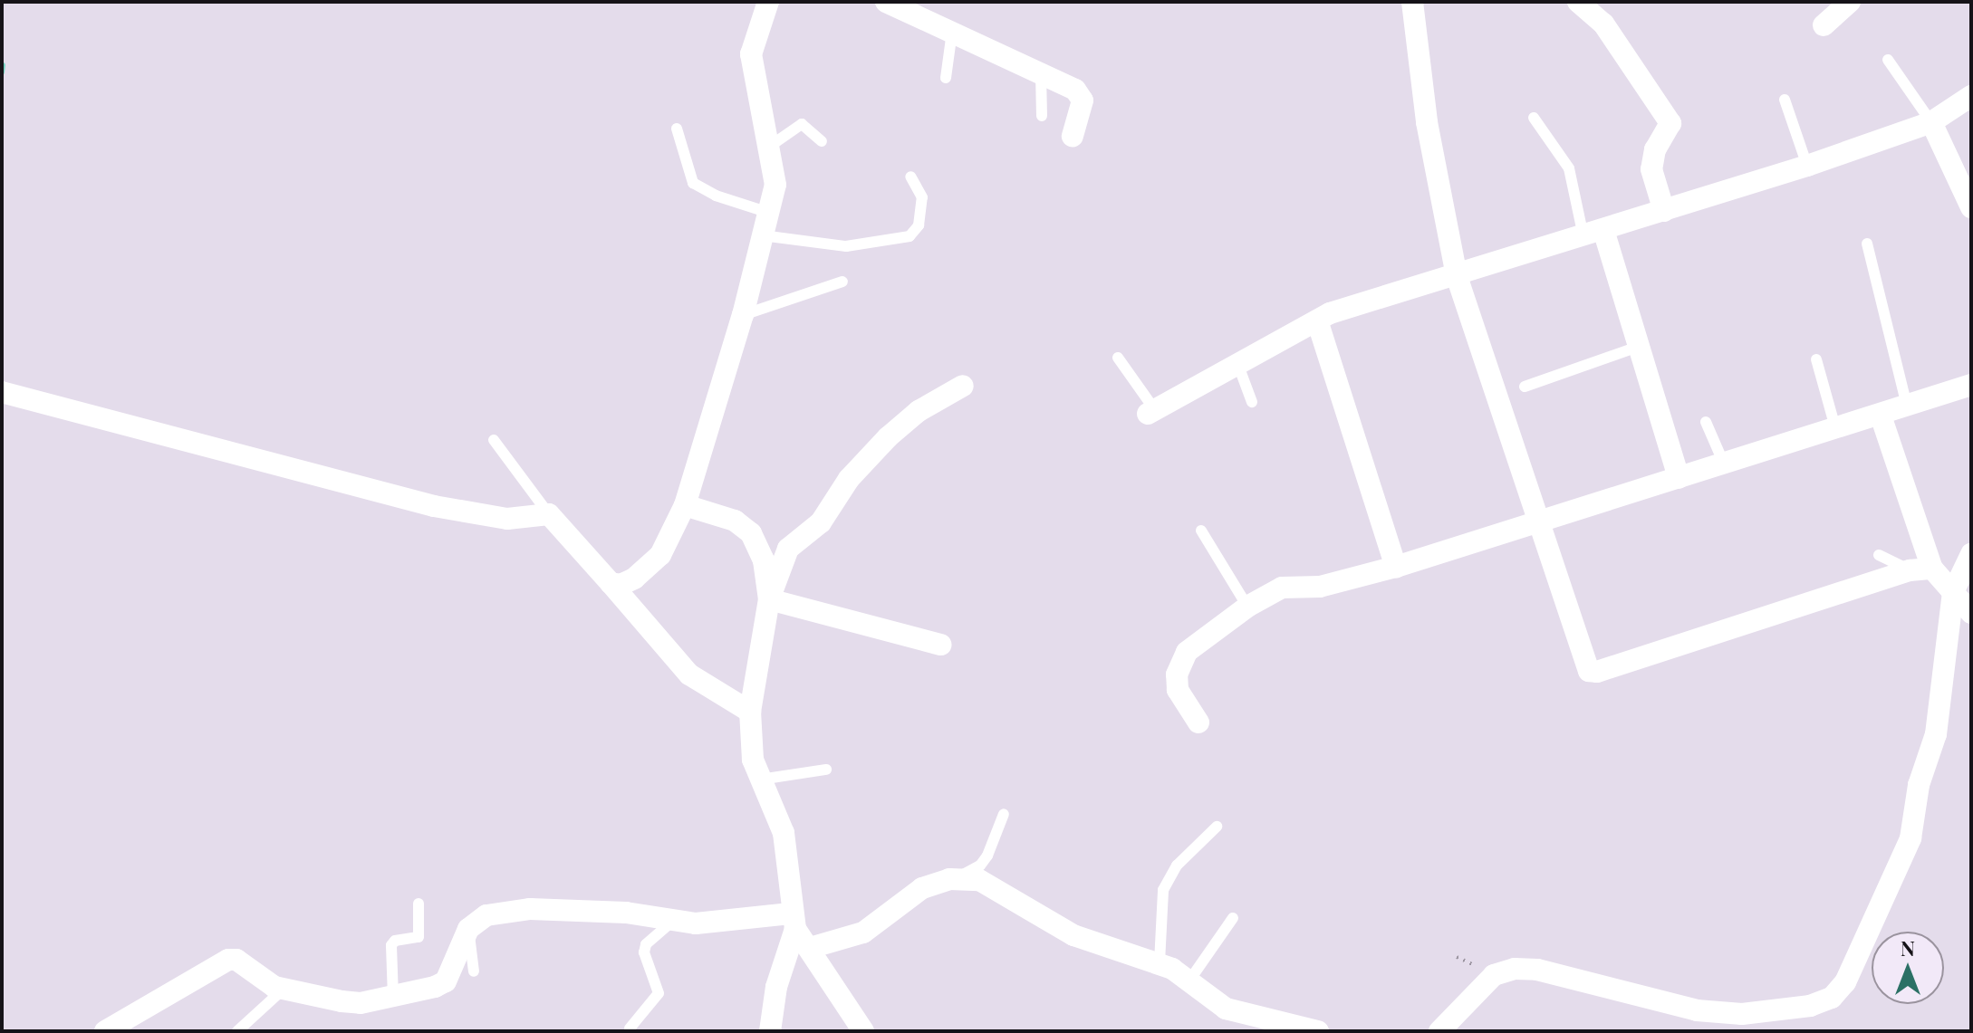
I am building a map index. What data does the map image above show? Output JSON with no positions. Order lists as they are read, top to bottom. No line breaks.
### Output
{"north":"top"}
